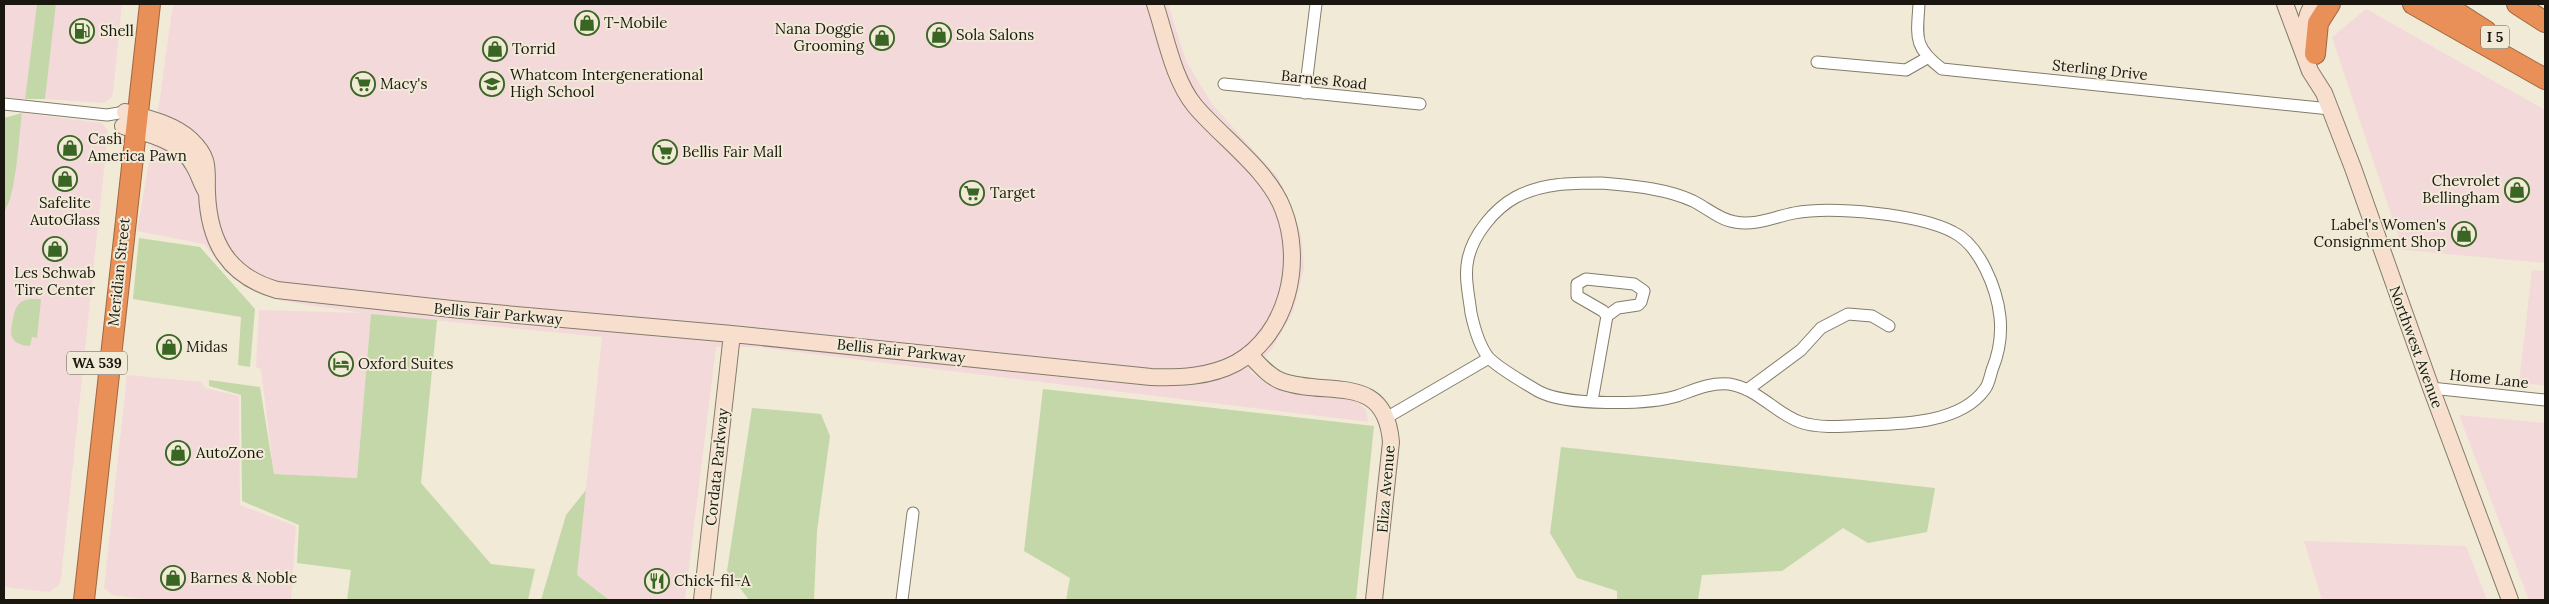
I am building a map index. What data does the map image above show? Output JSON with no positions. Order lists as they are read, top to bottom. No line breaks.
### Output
{"streets":{"highway":["I 5","Meridian Street","WA 539"],"street":["Sterling Drive","Barnes Road","Bellis Fair Parkway","Northwest Avenue","Home Lane","Cordata Parkway","Eliza Avenue"]},"crossings":[["Sterling Drive","Northwest Avenue"],["Meridian Street","Bellis Fair Parkway"],["Bellis Fair Parkway","Cordata Parkway"],["Bellis Fair Parkway","Eliza Avenue"],["Northwest Avenue","Home Lane"]],"places":{"shop":["T-Mobile","Sola Salons","Nana Doggie Grooming","Torrid","Cash America Pawn","Safelite AutoGlass","Chevrolet Bellingham","Label's Women's Consignment Shop","Les Schwab Tire Center","Midas","AutoZone","Barnes & Noble"],"fuel station":["Shell"],"supermarket":["Macy's","Bellis Fair Mall","Target"],"school or university":["Whatcom Intergenerational High School"],"hotel":["Oxford Suites"],"restaurant":["Chick-fil-A"]}}
